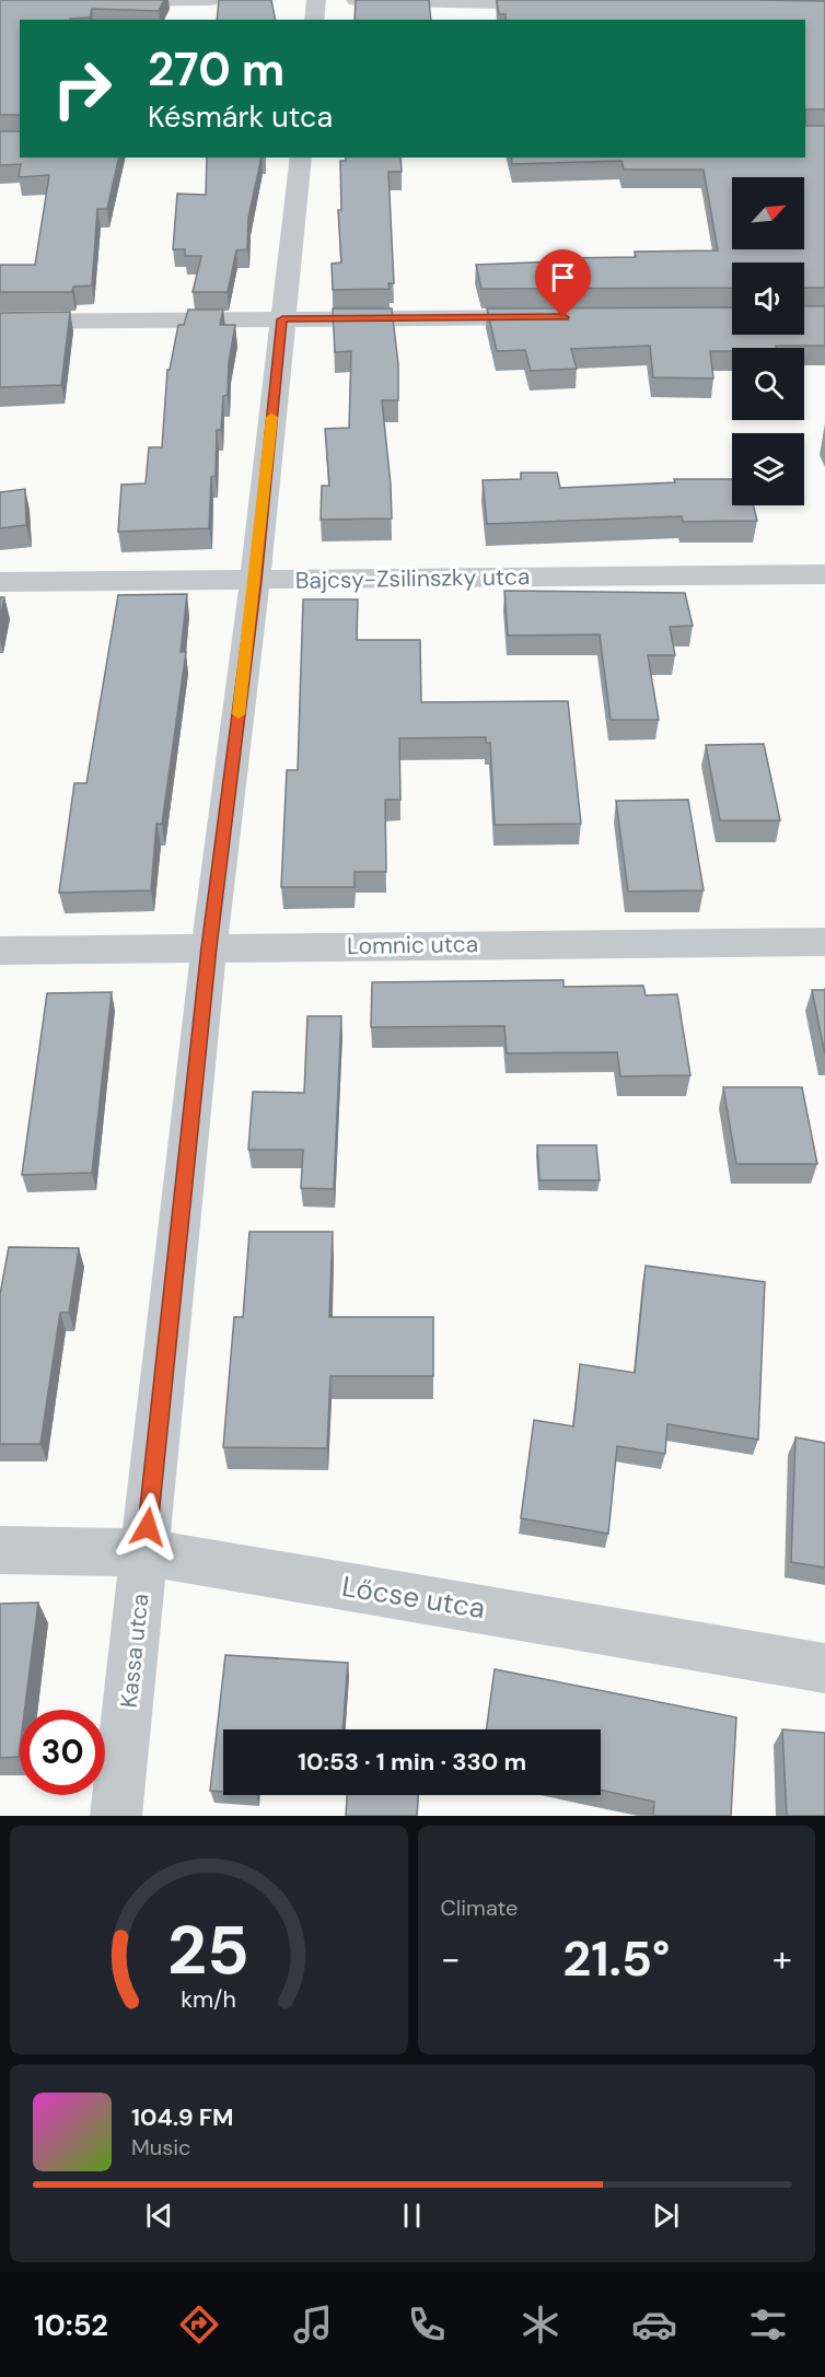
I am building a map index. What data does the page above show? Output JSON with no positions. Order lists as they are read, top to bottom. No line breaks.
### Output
{"streets":{"street":["Bajcsy-Zsilinszky utca","Lomnic utca","Lőcse utca","Kassa utca"]},"crossings":[["Bajcsy-Zsilinszky utca","Kassa utca"],["Lomnic utca","Kassa utca"],["Lőcse utca","Kassa utca"]],"north":"top right","page":{"turn":["270 m","Késmárk utca"],"limit":"30","trip":"10:53 · 1 min · 330 m","tile":"Climate","heat":["−","21.5°","+"],"song":["104.9 FM","Music"],"tabs":"10:52","gauge":["25","km/h"]}}
